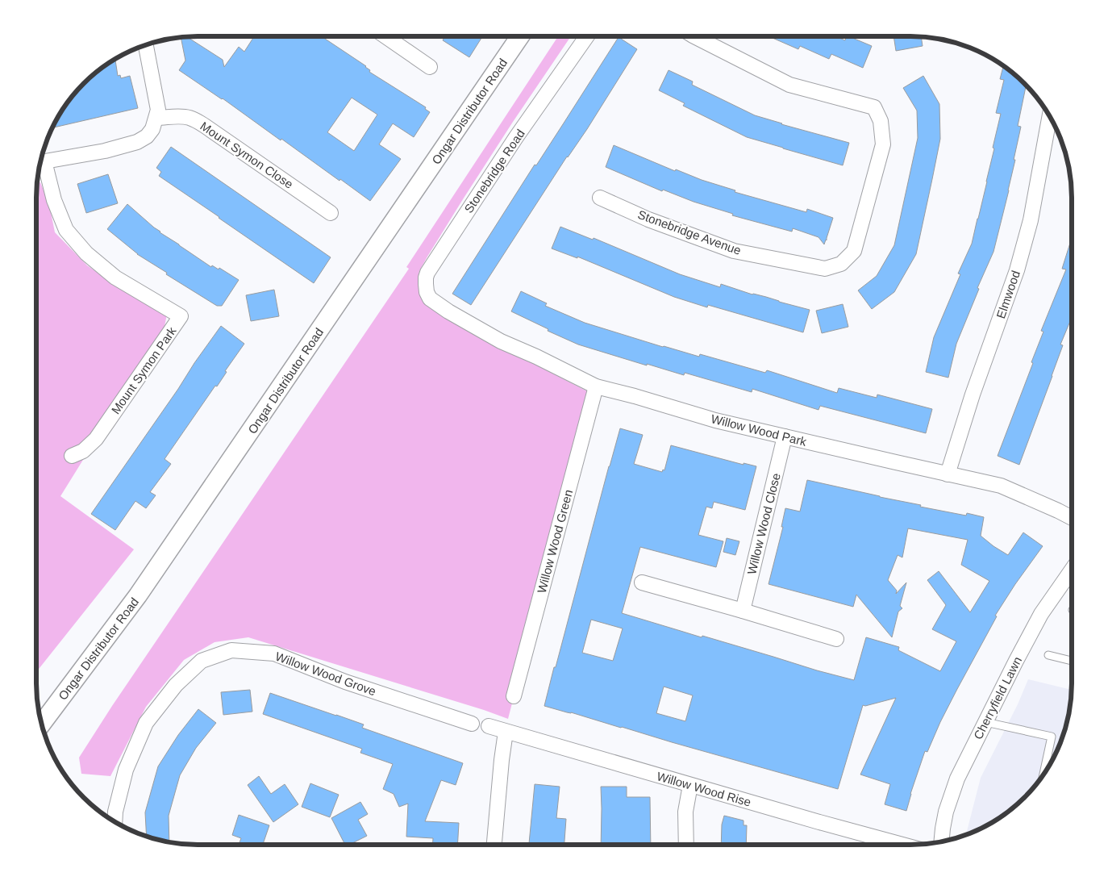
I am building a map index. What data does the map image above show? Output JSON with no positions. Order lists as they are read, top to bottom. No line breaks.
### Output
{"streets":{"street":["Ongar Distributor Road","Mount Symon Close","Stonebridge Road","Stonebridge Avenue","Elmwood","Mount Symon Park","Willow Wood Park","Willow Wood Close","Willow Wood Green","Willow Wood Grove","Cherryfield Lawn","Willow Wood Rise"]},"crossings":[["Stonebridge Road","Willow Wood Park"],["Elmwood","Willow Wood Park"],["Willow Wood Park","Willow Wood Close"],["Willow Wood Park","Willow Wood Green"]]}
